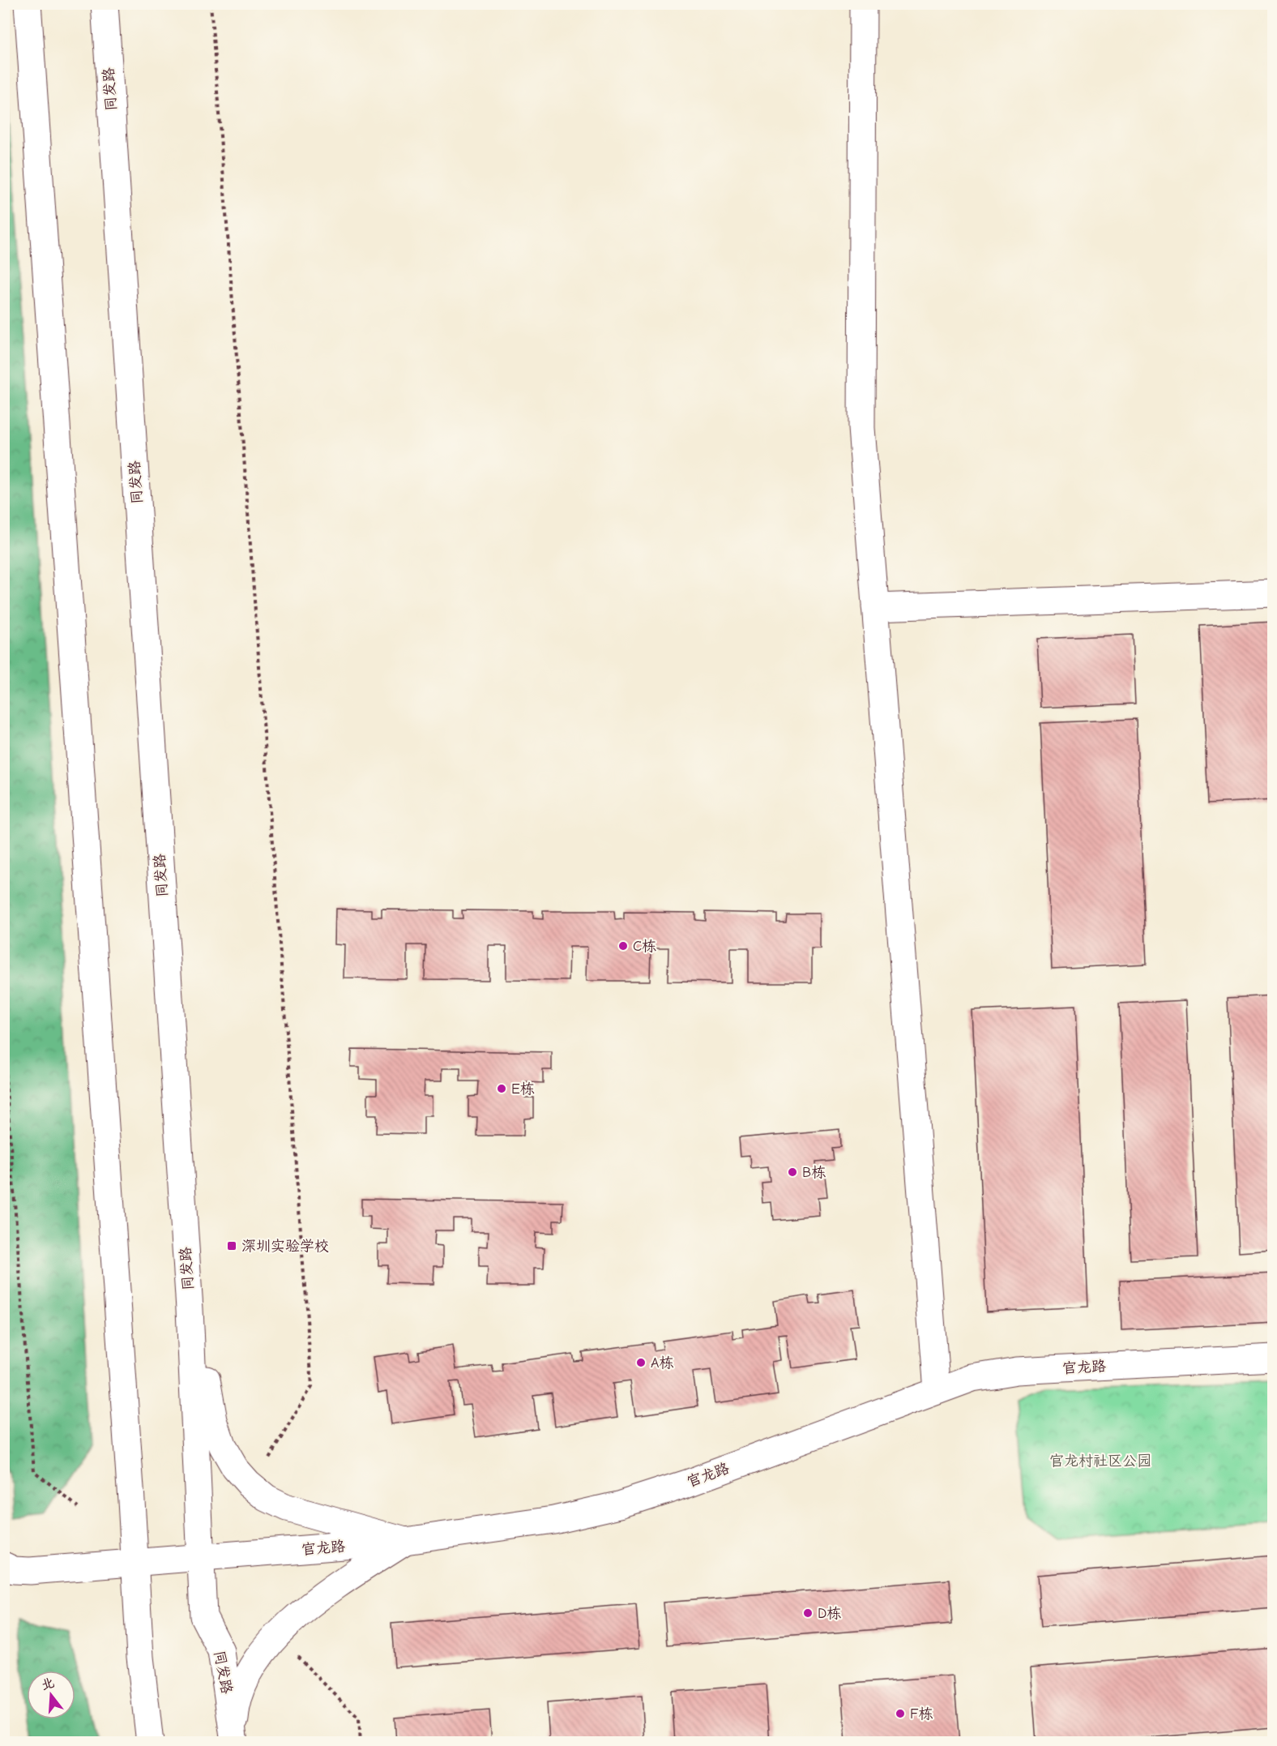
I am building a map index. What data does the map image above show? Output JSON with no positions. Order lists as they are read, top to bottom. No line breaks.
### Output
{"streets":{"main road":["同发路","官龙路"]},"crossings":[["同发路","官龙路"]],"parks":["官龙村社区公园"],"places":{"other":["C栋","E栋","B栋","A栋","D栋","F栋"],"transit":["深圳实验学校"]},"north":"top"}
